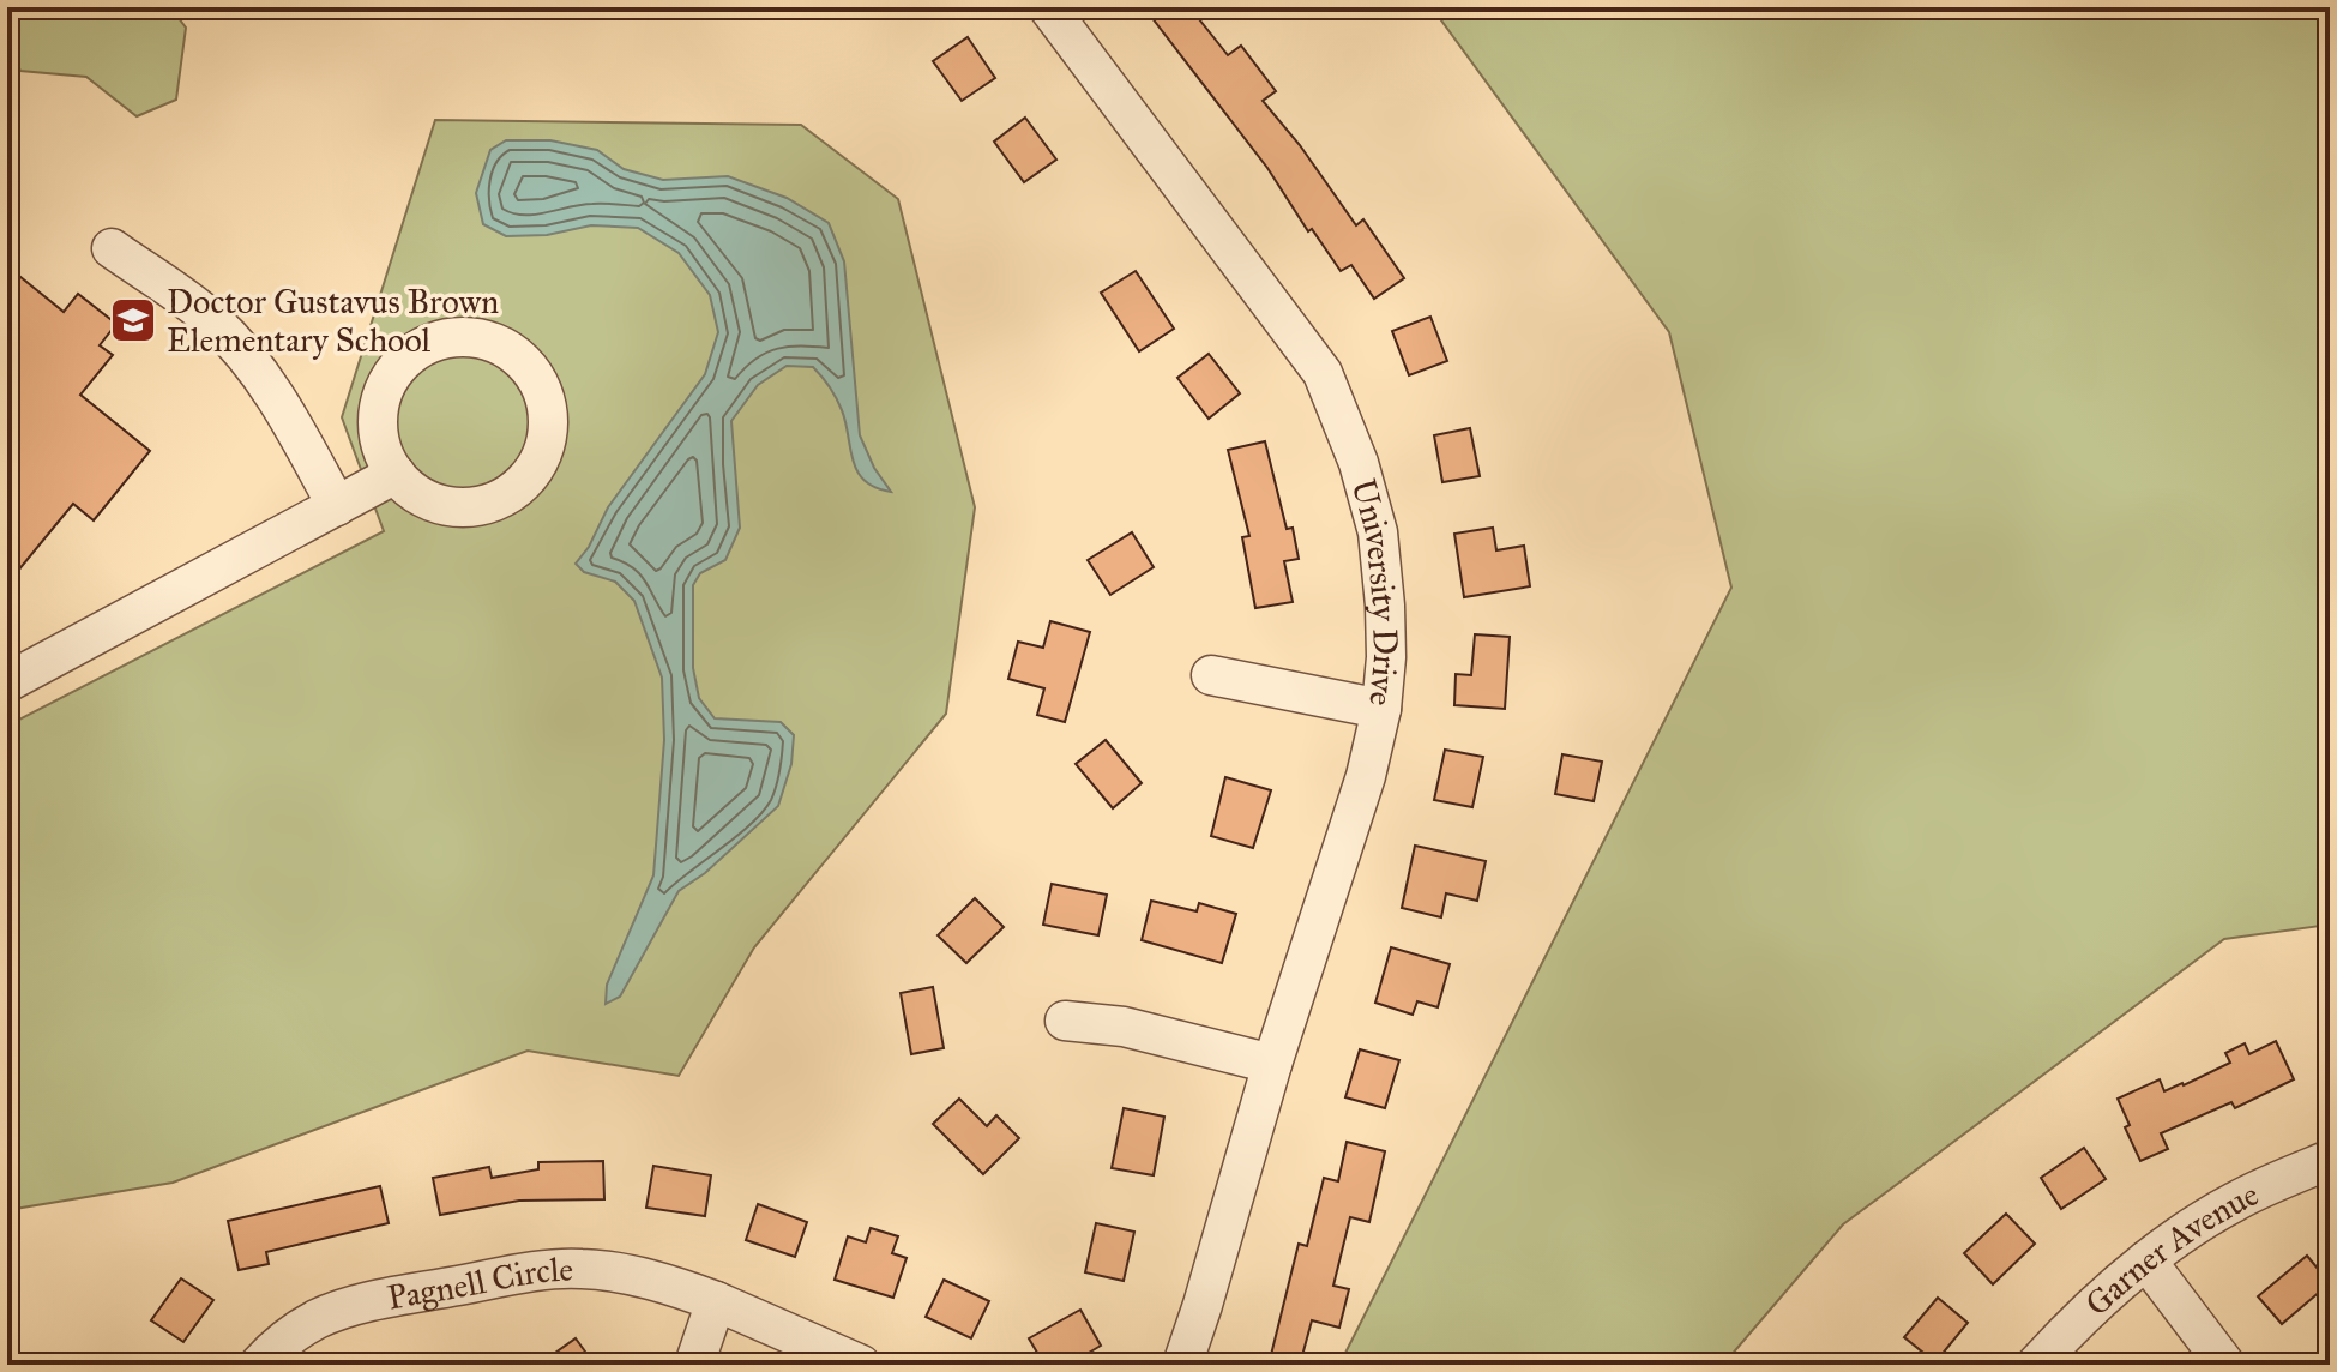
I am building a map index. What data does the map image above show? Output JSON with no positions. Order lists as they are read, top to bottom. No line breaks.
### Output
{"streets":{"street":["University Drive","Garner Avenue","Pagnell Circle"]},"places":{"school or university":["Doctor Gustavus Brown Elementary School"]}}
